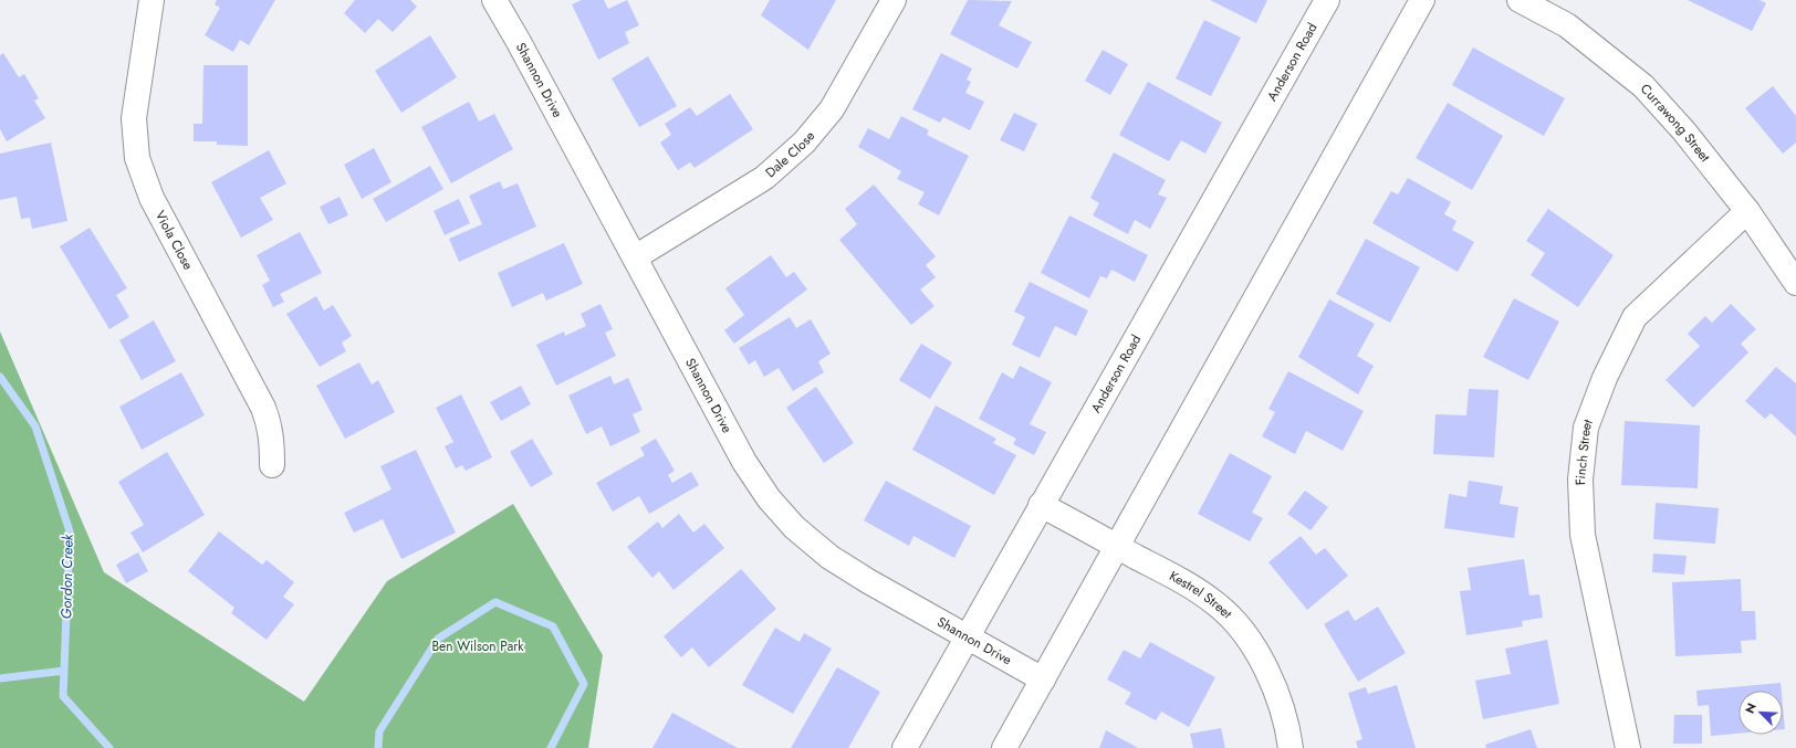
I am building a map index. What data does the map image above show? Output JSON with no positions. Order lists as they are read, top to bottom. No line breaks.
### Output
{"streets":{"street":["Anderson Road","Shannon Drive","Currawong Street","Dale Close","Viola Close","Finch Street","Kestrel Street"]},"crossings":[["Anderson Road","Shannon Drive"],["Anderson Road","Kestrel Street"],["Shannon Drive","Dale Close"],["Currawong Street","Finch Street"]],"water":["Gordon Creek"],"parks":["Ben Wilson Park"],"north":"top left"}
